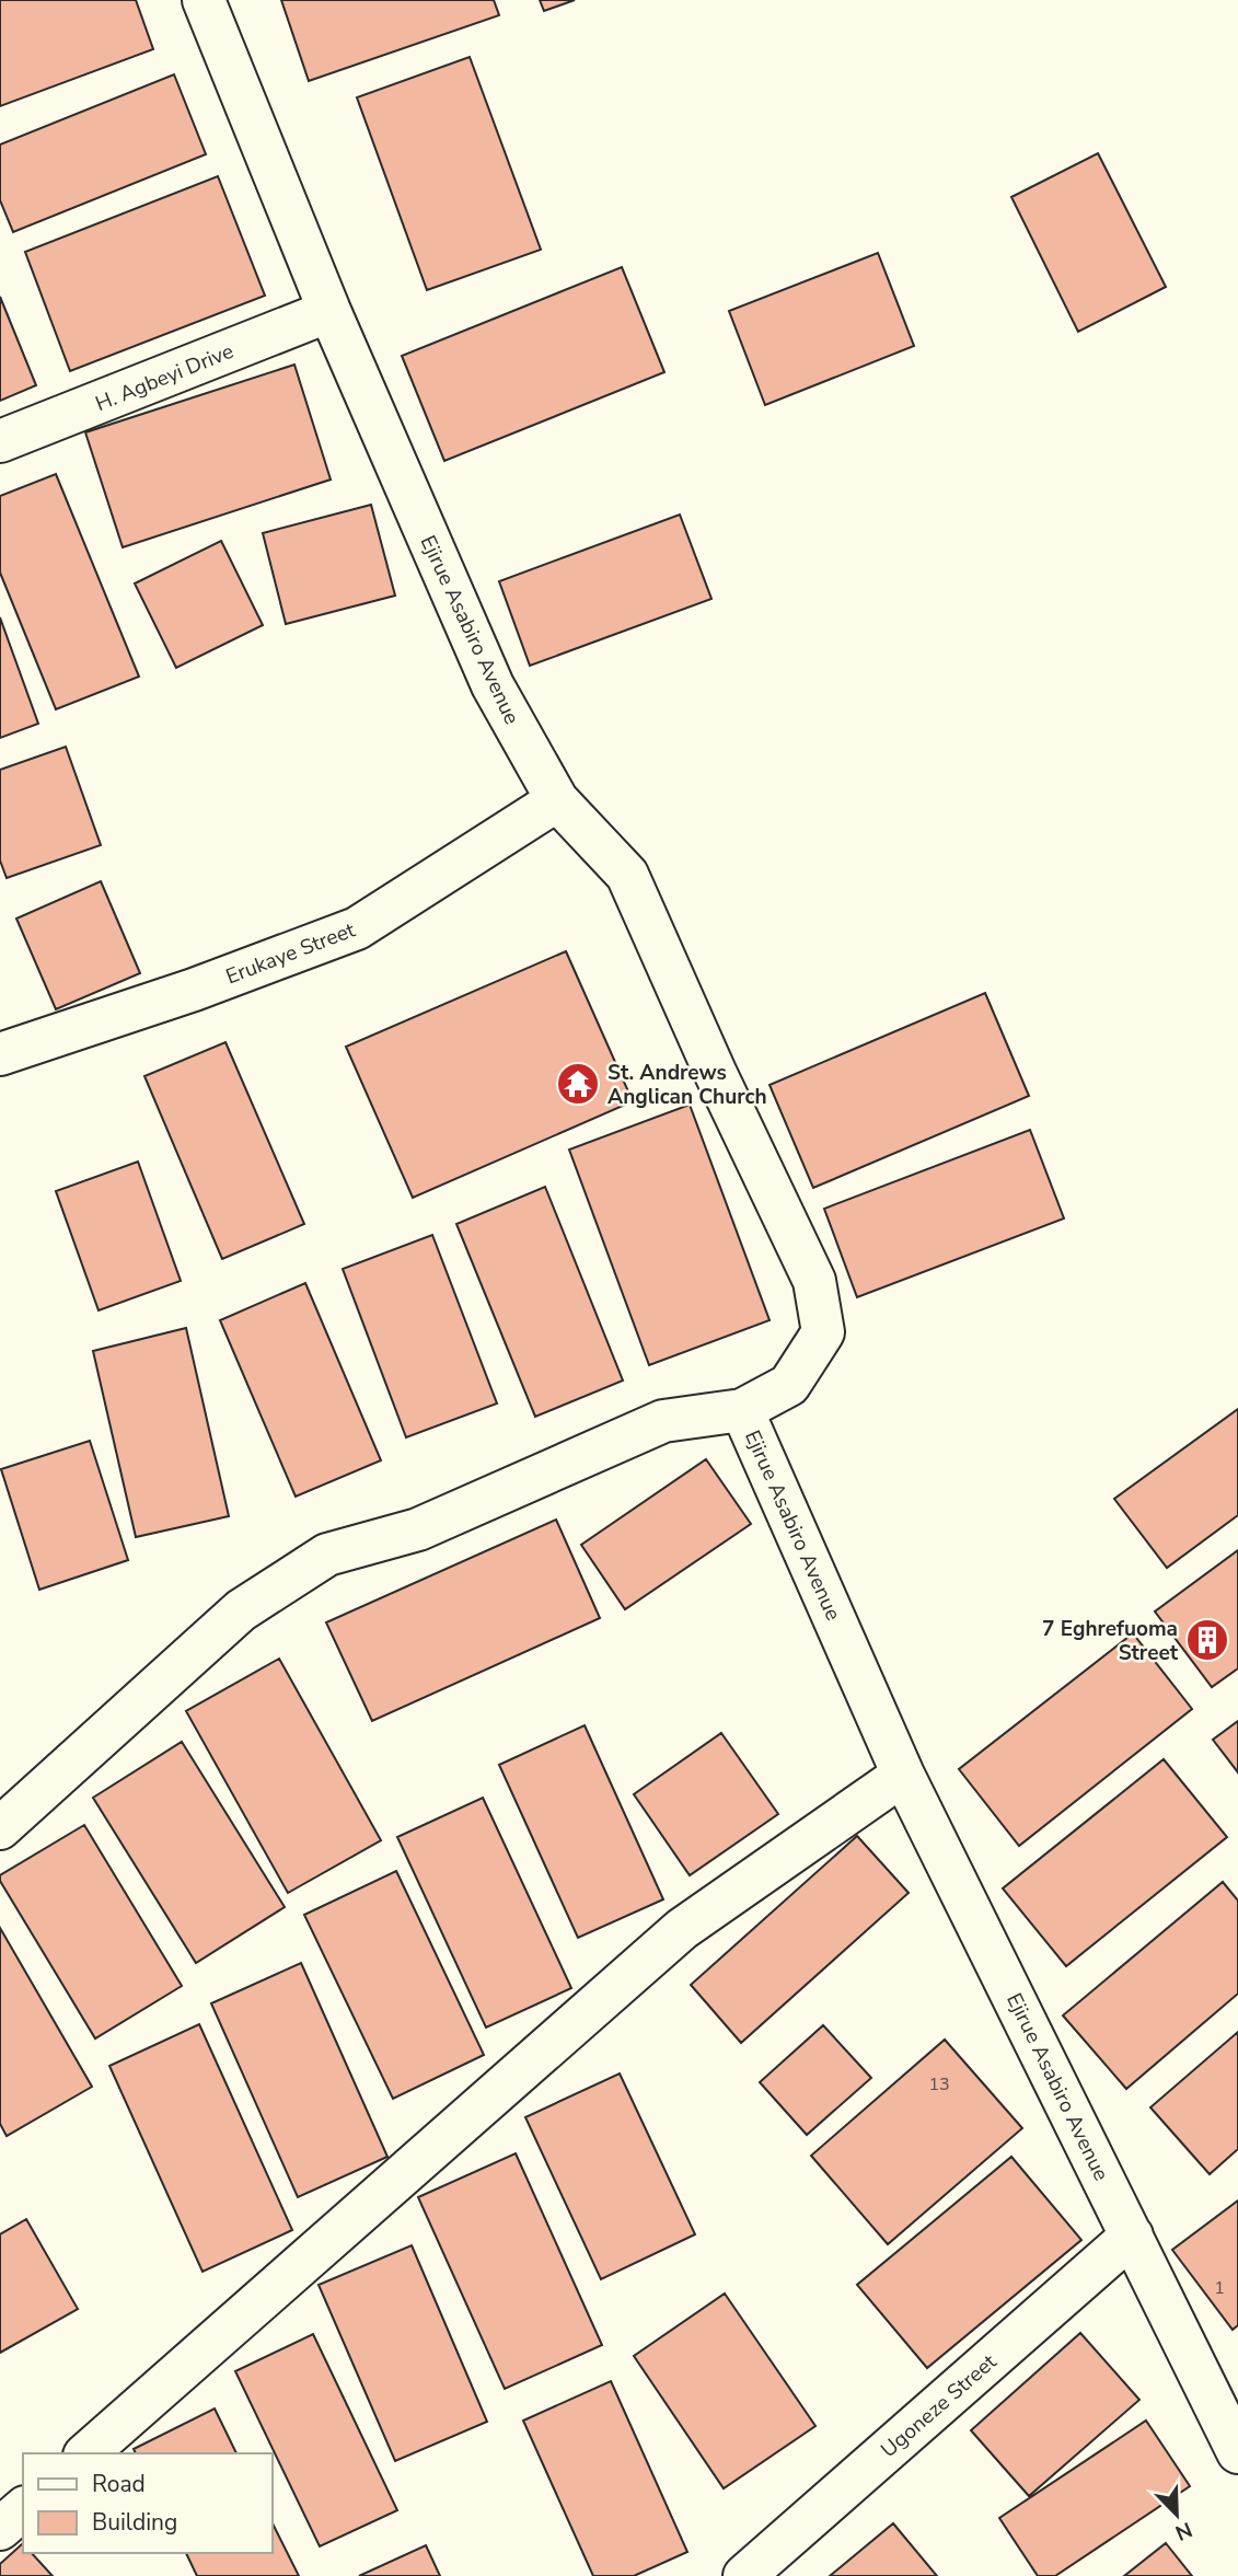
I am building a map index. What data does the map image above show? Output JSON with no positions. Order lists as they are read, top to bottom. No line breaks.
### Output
{"streets":{"street":["H. Agbeyi Drive","Ejirue Asabiro Avenue","Erukaye Street","Ugoneze Street"]},"crossings":[["H. Agbeyi Drive","Ejirue Asabiro Avenue"],["Ejirue Asabiro Avenue","Erukaye Street"],["Ejirue Asabiro Avenue","Ugoneze Street"]],"places":{"temple":["St. Andrews Anglican Church"],"building":["7 Eghrefuoma Street"]},"house_numbers":["13","1"],"legend":["Road","Building"],"north":"bottom right"}
